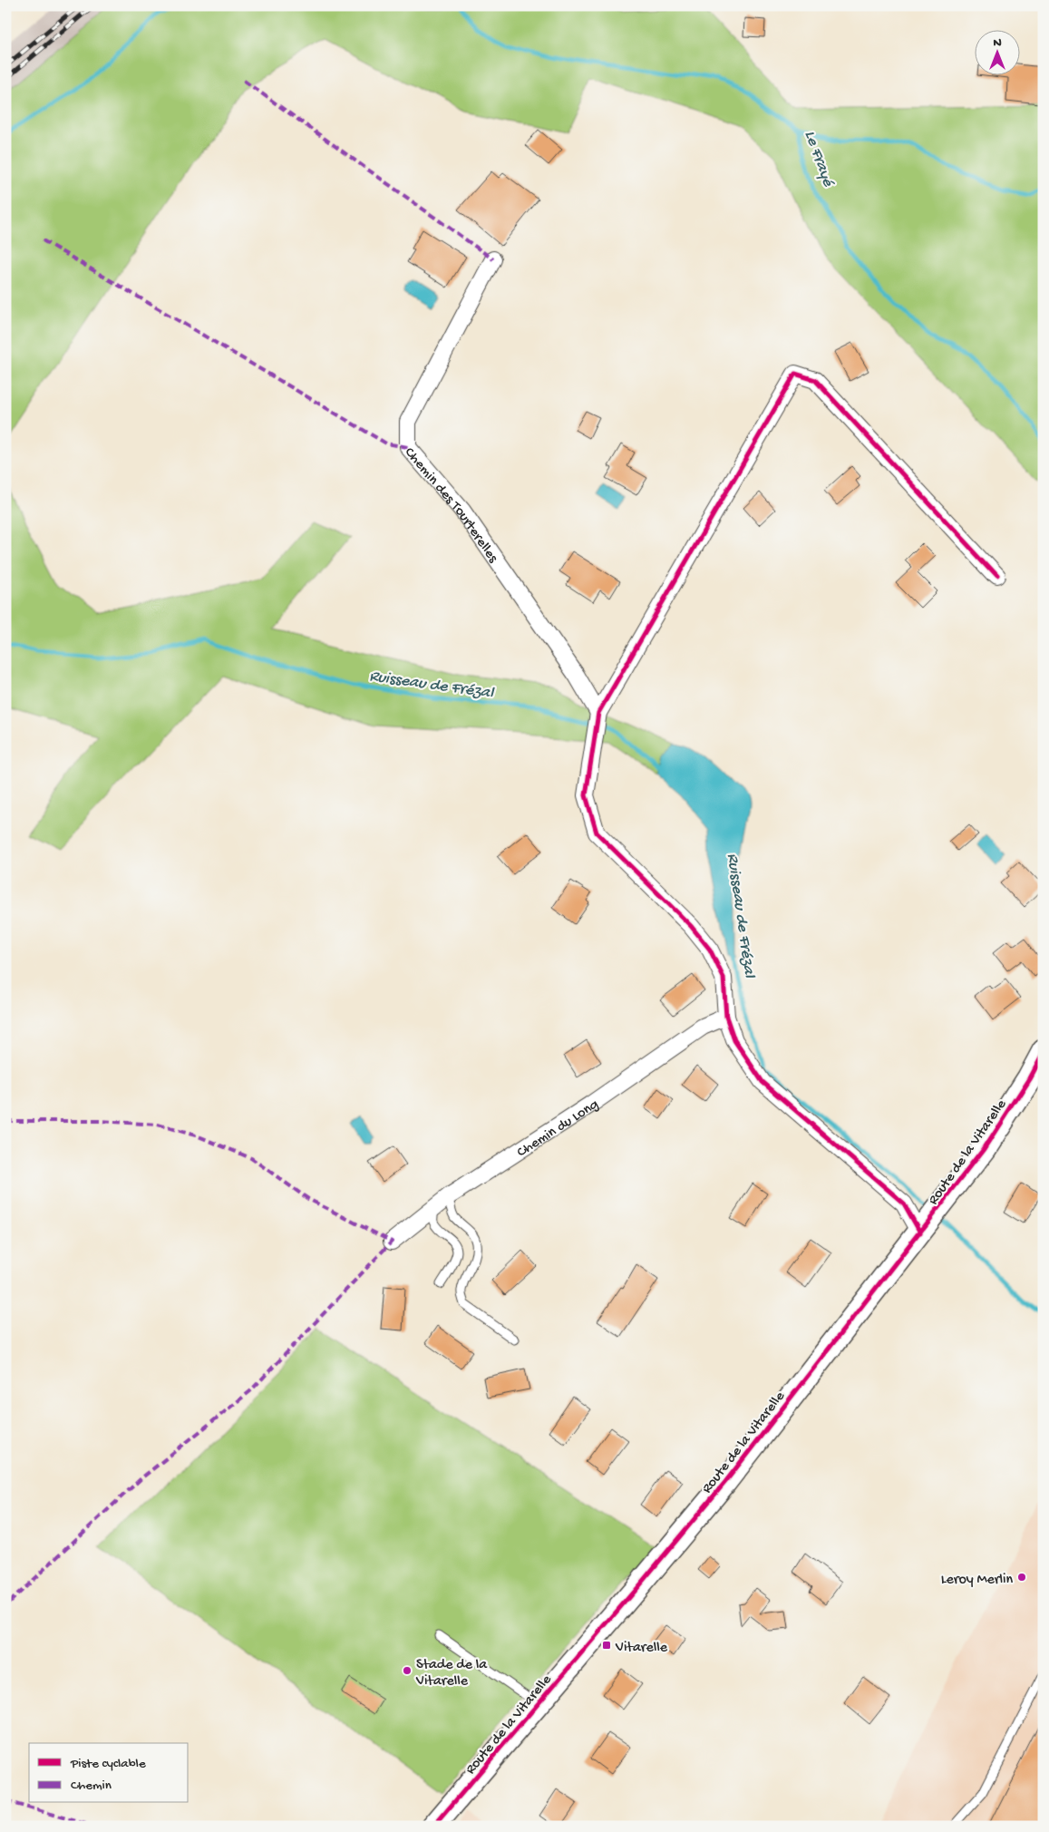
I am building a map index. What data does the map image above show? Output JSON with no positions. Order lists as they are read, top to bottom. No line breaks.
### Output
{"streets":{"street":["Chemin des Tourterelles","Chemin du Long","Route de la Vitarelle"]},"water":["Le Frayé","Ruisseau de Frézal"],"places":{"other":["Leroy Merlin","Stade de la Vitarelle"],"transit":["Vitarelle"]},"legend":["Piste cyclable","Chemin"],"north":"top"}
